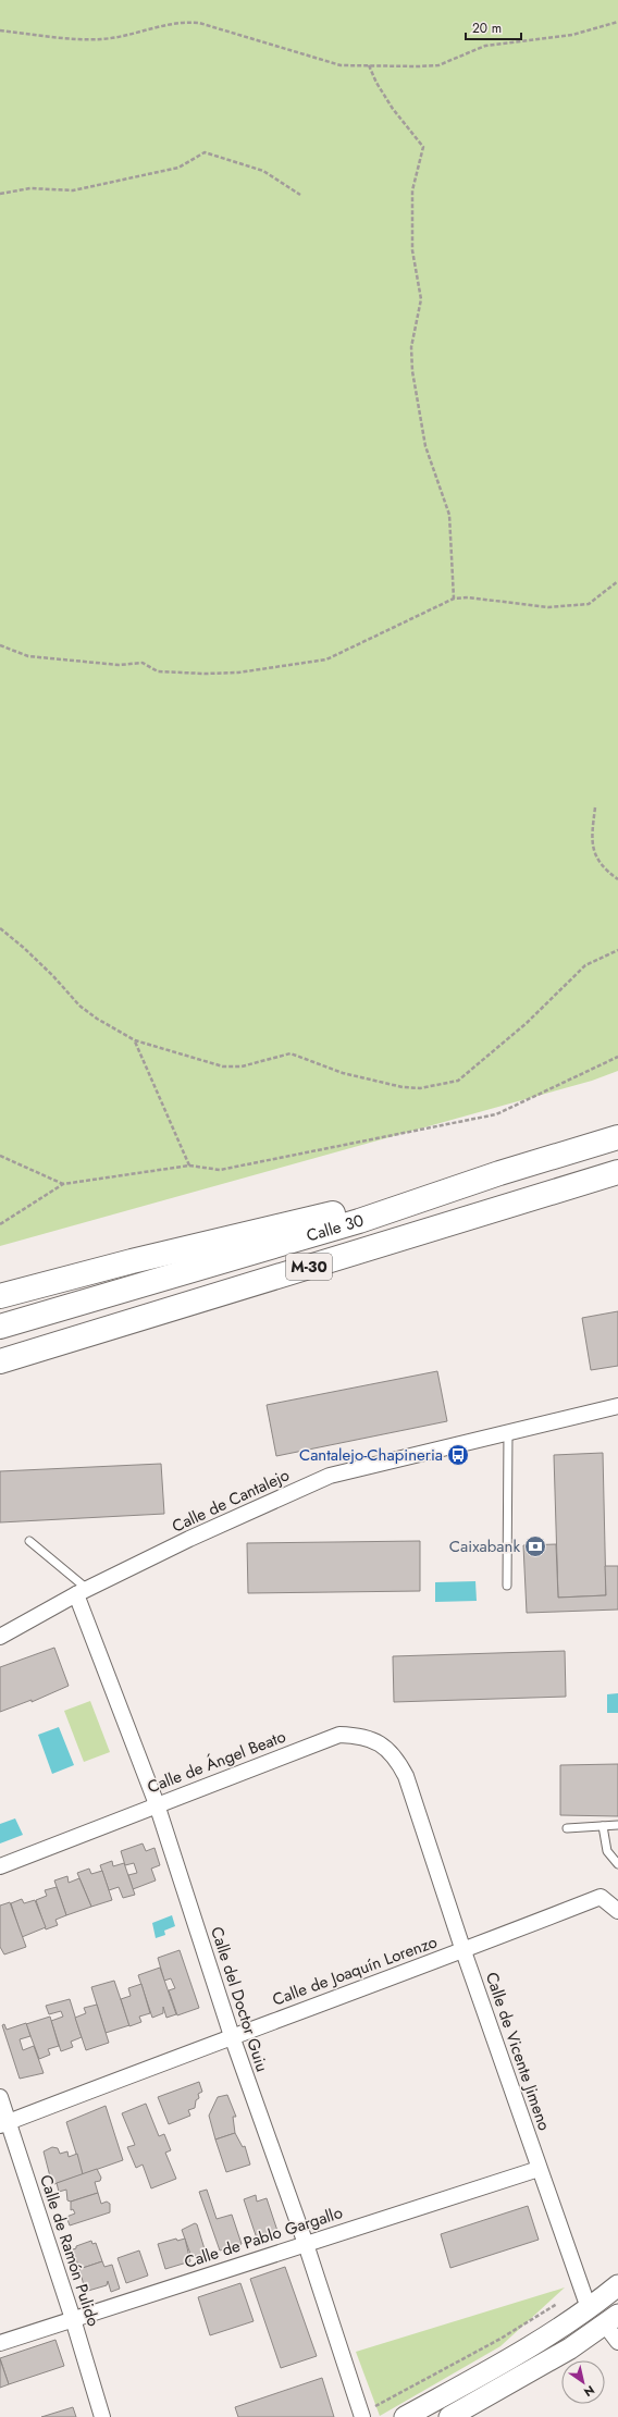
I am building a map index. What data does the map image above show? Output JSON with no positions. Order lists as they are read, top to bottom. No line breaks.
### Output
{"streets":{"highway":["Calle 30","M-30"],"street":["Calle de Cantalejo","Calle de Ángel Beato","Calle de Joaquín Lorenzo","Calle del Doctor Guiu","Calle de Vicente Jimeno","Calle de Pablo Gargallo","Calle de Ramón Pulido"]},"crossings":[["Calle de Cantalejo","Calle del Doctor Guiu"],["Calle de Ángel Beato","Calle del Doctor Guiu"],["Calle de Ángel Beato","Calle de Vicente Jimeno"],["Calle de Joaquín Lorenzo","Calle del Doctor Guiu"],["Calle de Joaquín Lorenzo","Calle de Vicente Jimeno"],["Calle de Joaquín Lorenzo","Calle de Ramón Pulido"],["Calle del Doctor Guiu","Calle de Pablo Gargallo"],["Calle de Vicente Jimeno","Calle de Pablo Gargallo"],["Calle de Pablo Gargallo","Calle de Ramón Pulido"]],"places":{"bus stop":["Cantalejo-Chapineria"],"bank":["Caixabank"]},"scale_bar":"20 m","north":"bottom right"}
